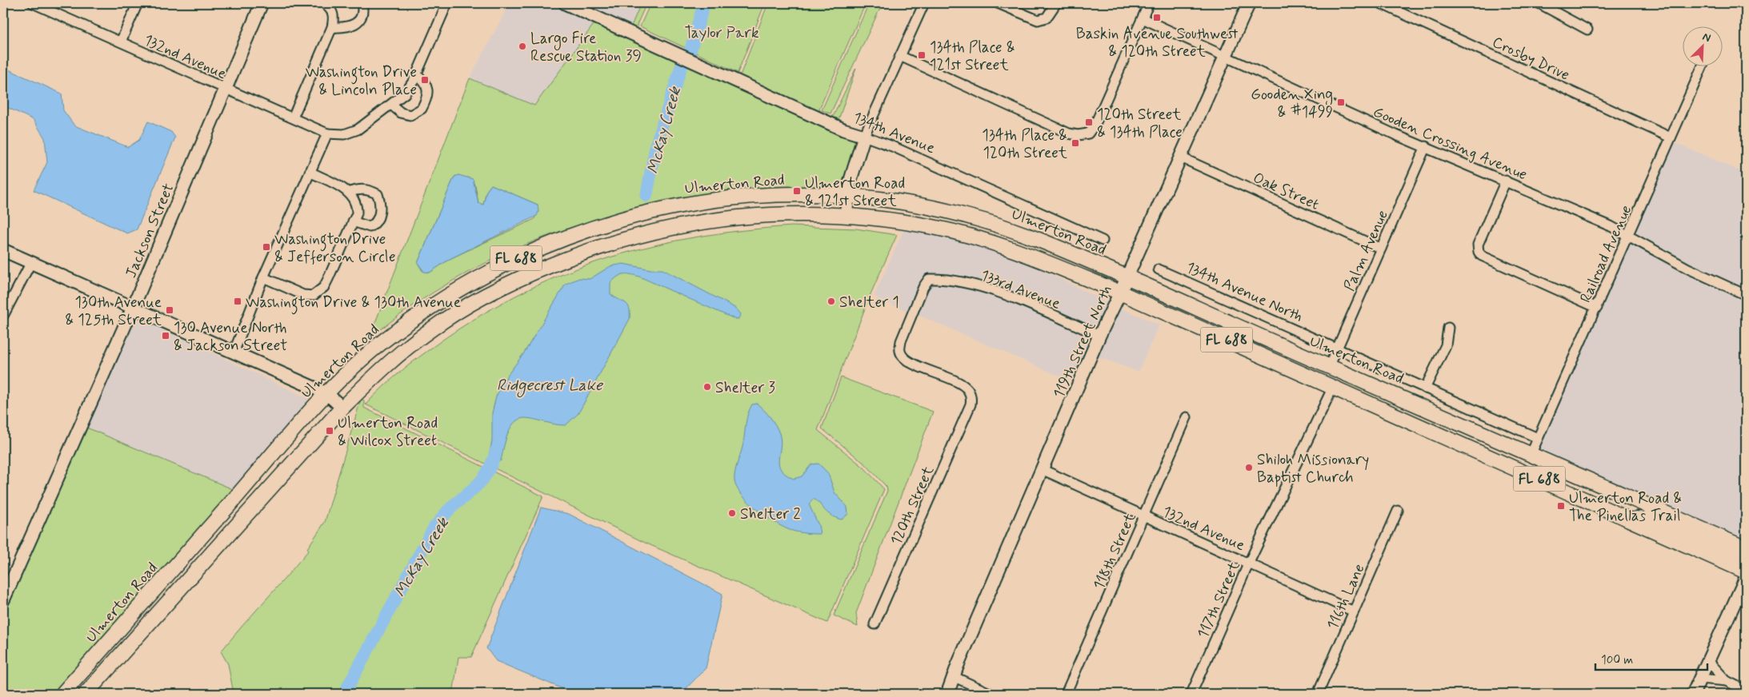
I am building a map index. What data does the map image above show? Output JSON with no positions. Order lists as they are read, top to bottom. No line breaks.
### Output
{"streets":{"main road":["Ulmerton Road","FL 688"],"street":["132nd Avenue","Crosby Drive","134th Avenue","Gooden Crossing Avenue","Oak Street","Jackson Street","Palm Avenue","Railroad Avenue","133rd Avenue","134th Avenue North","119th Street North","120th Street","118th Street","116th Lane","117th Street"]},"crossings":[["132nd Avenue","Jackson Street"],["132nd Avenue","119th Street North"],["132nd Avenue","118th Street"],["132nd Avenue","116th Lane"],["132nd Avenue","117th Street"],["Crosby Drive","Railroad Avenue"],["Gooden Crossing Avenue","Palm Avenue"],["Gooden Crossing Avenue","Railroad Avenue"],["Gooden Crossing Avenue","119th Street North"],["Ulmerton Road","Palm Avenue"],["Ulmerton Road","Railroad Avenue"],["Ulmerton Road","119th Street North"],["Oak Street","Palm Avenue"],["Oak Street","119th Street North"],["Palm Avenue","134th Avenue North"],["Railroad Avenue","134th Avenue North"],["FL 688","119th Street North"],["FL 688","117th Street"],["133rd Avenue","119th Street North"],["133rd Avenue","120th Street"]],"water":["McKay Creek","Ridgecrest Lake"],"parks":["Taylor Park"],"places":{"transit":["Baskin Avenue Southwest & 120th Street","134th Place & 121st Street","Washington Drive & Lincoln Place","Gooden Xing & #1499","120th Street & 134th Place","134th Place & 120th Street","Ulmerton Road & 121st Street","Washington Drive & Jefferson Circle","Washington Drive & 130th Avenue","130th Avenue & 125th Street","130 Avenue North & Jackson Street","Ulmerton Road & Wilcox Street","Ulmerton Road & The Pinellas Trail"],"other":["Largo Fire Rescue Station 39","Shelter 1","Shelter 3","Shiloh Missionary Baptist Church","Shelter 2"]},"scale_bar":"100 m","north":"top right"}
